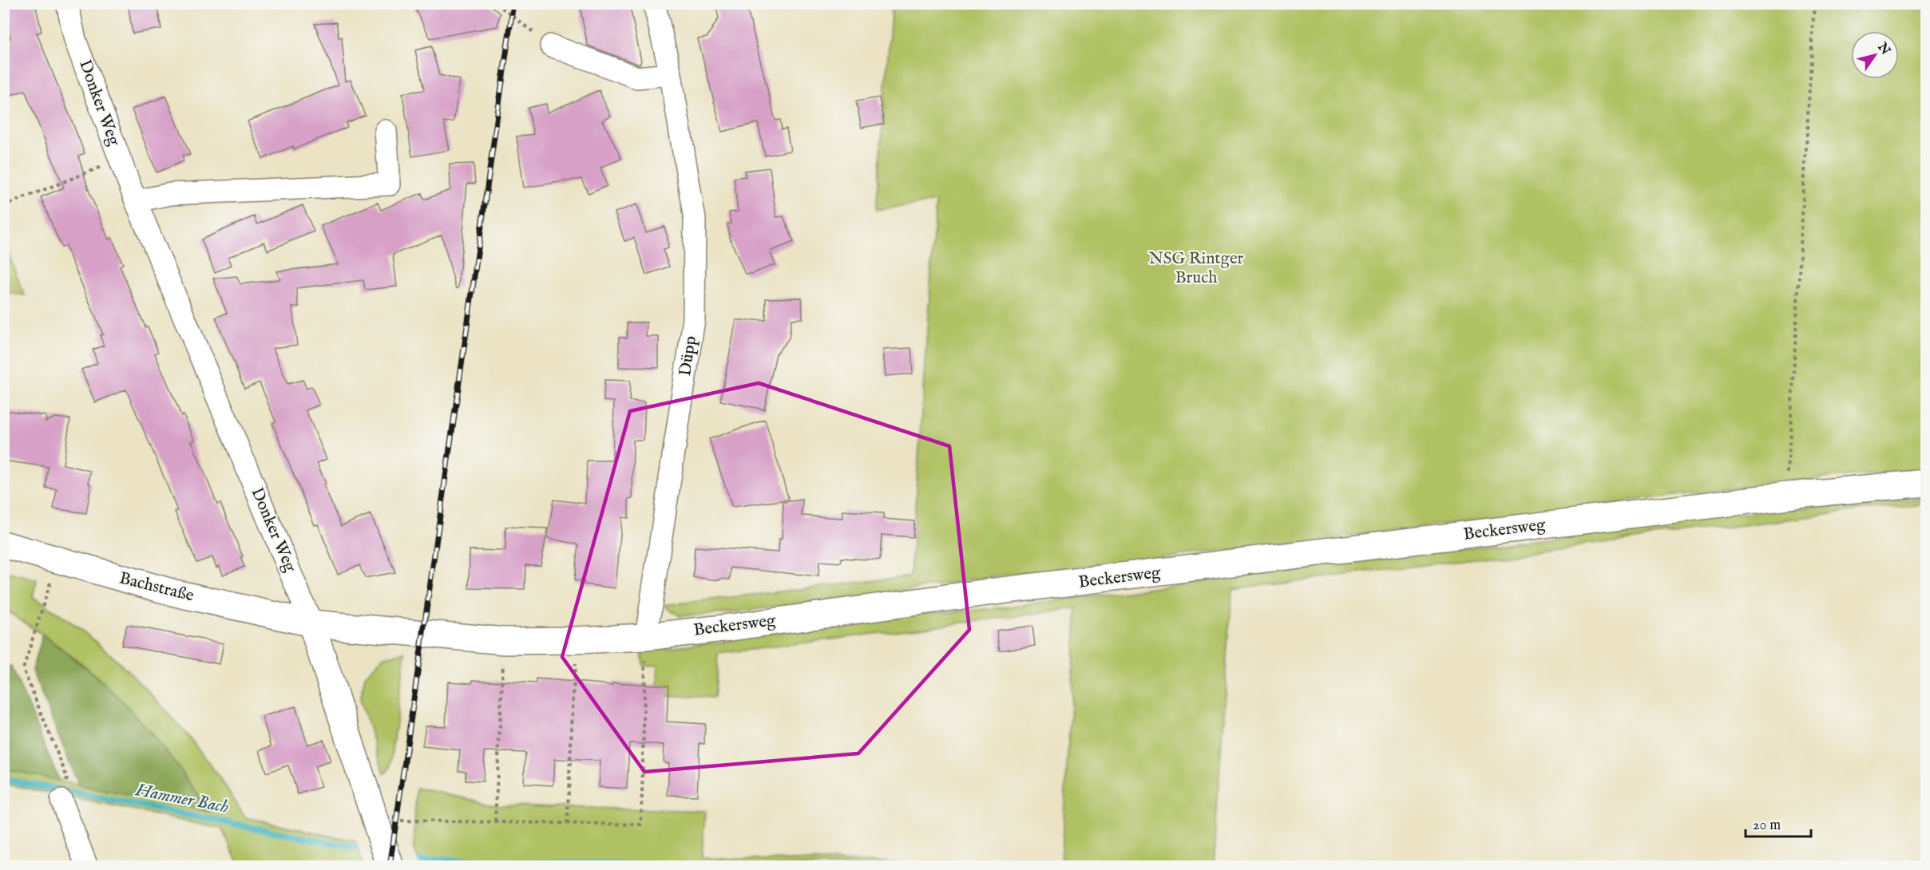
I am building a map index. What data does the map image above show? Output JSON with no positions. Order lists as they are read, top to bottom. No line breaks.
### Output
{"streets":{"street":["Donker Weg","Düpp","Beckersweg","Bachstraße"]},"crossings":[["Donker Weg","Beckersweg"],["Donker Weg","Bachstraße"],["Düpp","Beckersweg"],["Beckersweg","Bachstraße"]],"water":["Hammer Bach"],"parks":["NSG Rintger Bruch"],"scale_bar":"20 m","north":"top right"}
